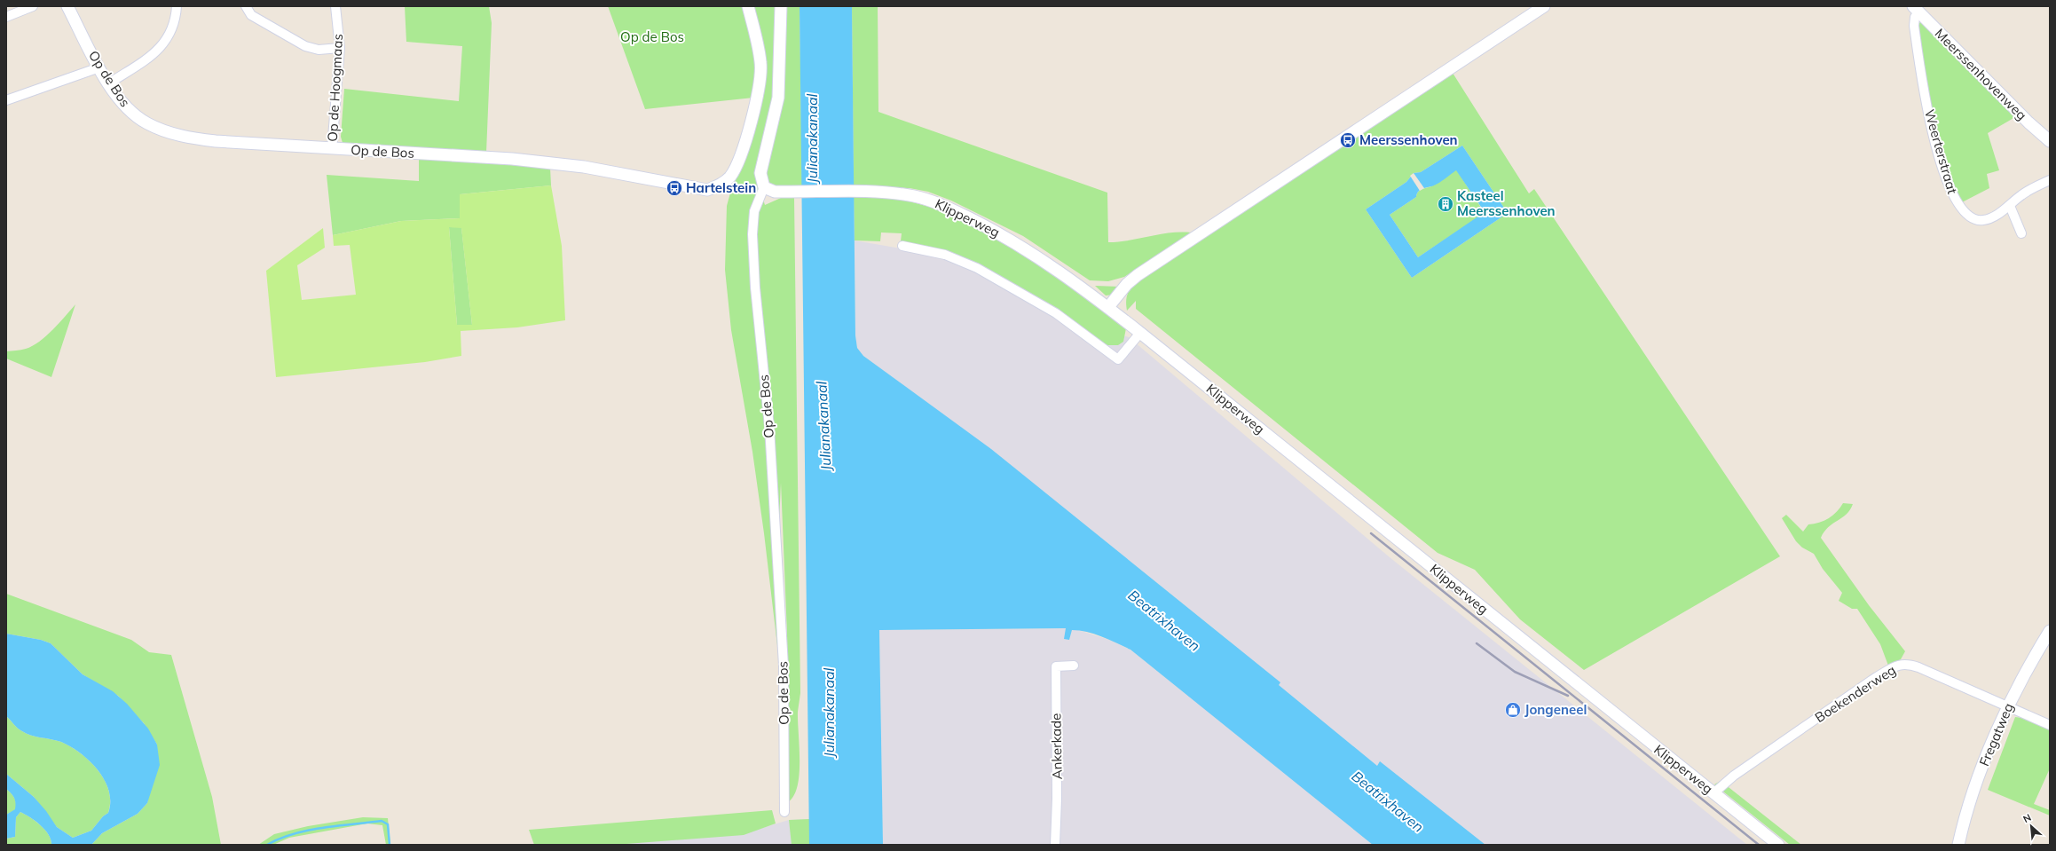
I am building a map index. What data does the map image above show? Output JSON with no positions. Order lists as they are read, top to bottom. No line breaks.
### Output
{"streets":{"street":["Meerssenhovenweg","Op de Bos","Op de Hoogmaas","Weerterstraat","Klipperweg","Boekenderweg","Fregatweg","Ankerkade"]},"crossings":[["Meerssenhovenweg","Weerterstraat"],["Op de Bos","Op de Hoogmaas"],["Op de Bos","Klipperweg"],["Klipperweg","Boekenderweg"],["Boekenderweg","Fregatweg"]],"water":["Julianakanaal","Beatrixhaven"],"parks":["Op de Bos"],"places":{"bus stop":["Meerssenhoven","Hartelstein"],"building":["Kasteel Meerssenhoven"],"shop":["Jongeneel"]},"north":"top left"}
